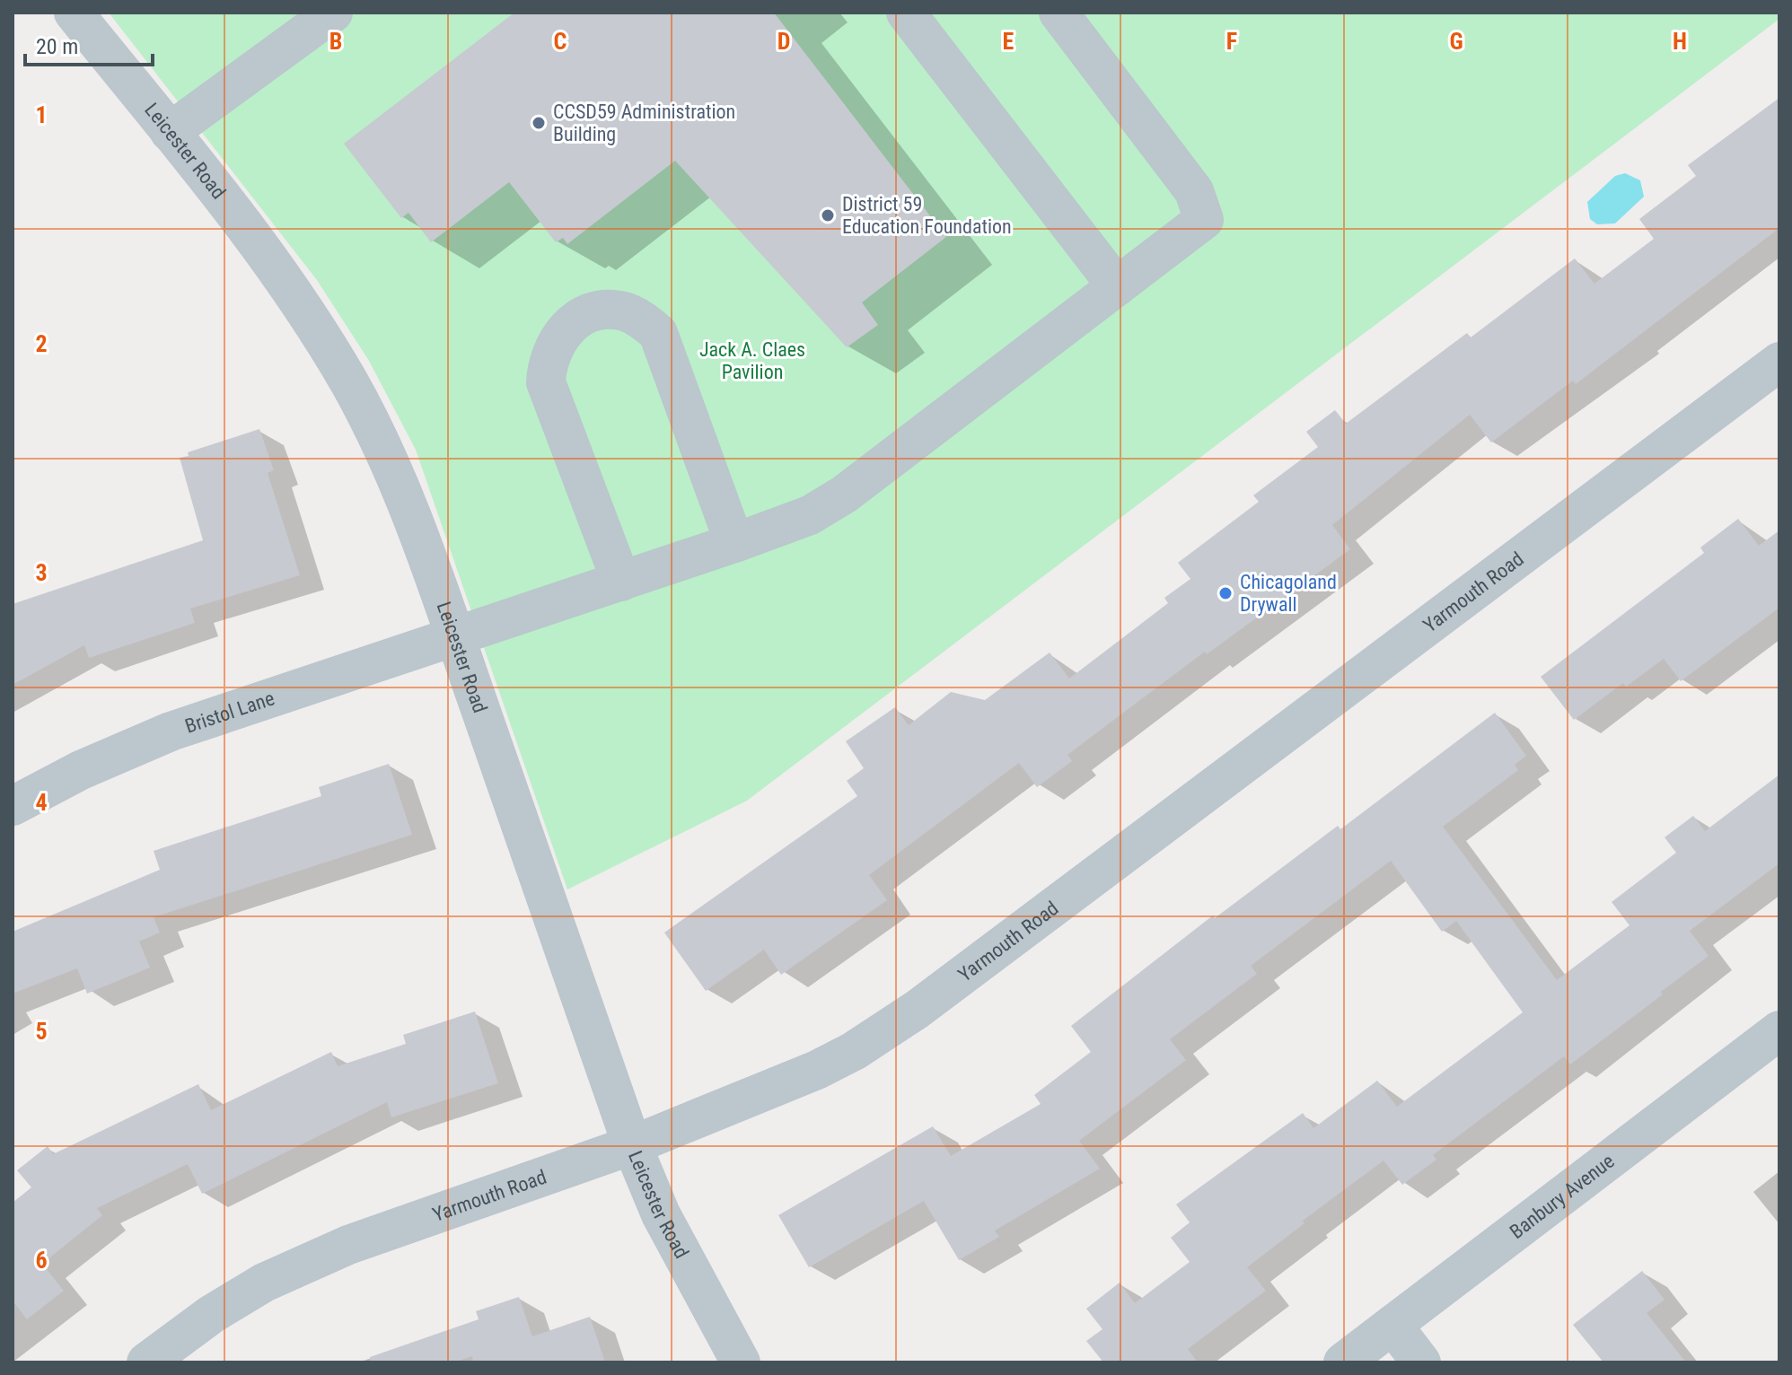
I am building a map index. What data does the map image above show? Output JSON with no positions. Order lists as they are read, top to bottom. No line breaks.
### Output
{"streets":{"street":["Leicester Road","Yarmouth Road","Bristol Lane","Banbury Avenue"]},"crossings":[["Leicester Road","Yarmouth Road"],["Leicester Road","Bristol Lane"]],"parks":["Jack A. Claes Pavilion"],"places":["CCSD59 Administration Building","District 59 Education Foundation","Chicagoland Drywall"],"scale_bar":"20 m","grid":{"columns":["B","C","D","E","F","G","H"],"rows":["1","2","3","4","5","6"]}}
